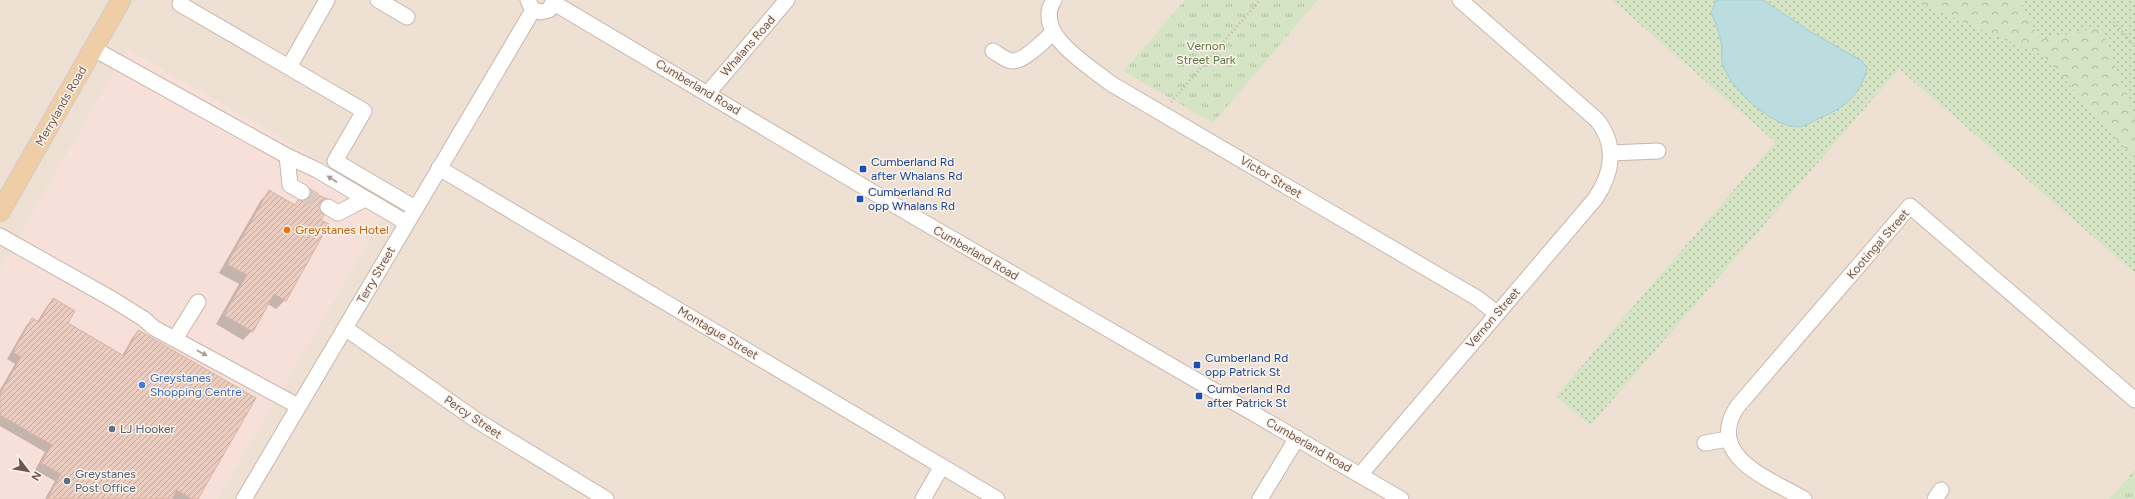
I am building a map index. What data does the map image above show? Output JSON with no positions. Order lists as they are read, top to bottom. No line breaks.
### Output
{"streets":{"main road":["Merrylands Road"],"street":["Whalans Road","Cumberland Road","Victor Street","Kootingal Street","Terry Street","Vernon Street","Montague Street","Percy Street"]},"crossings":[["Whalans Road","Cumberland Road"],["Cumberland Road","Vernon Street"],["Victor Street","Vernon Street"],["Terry Street","Montague Street"],["Terry Street","Percy Street"]],"parks":["Vernon Street Park"],"places":{"transit":["Cumberland Rd after Whalans Rd","Cumberland Rd opp Whalans Rd","Cumberland Rd opp Patrick St","Cumberland Rd after Patrick St"],"other":["Greystanes Hotel","Greystanes Shopping Centre","LJ Hooker","Greystanes Post Office"]},"north":"bottom right"}
